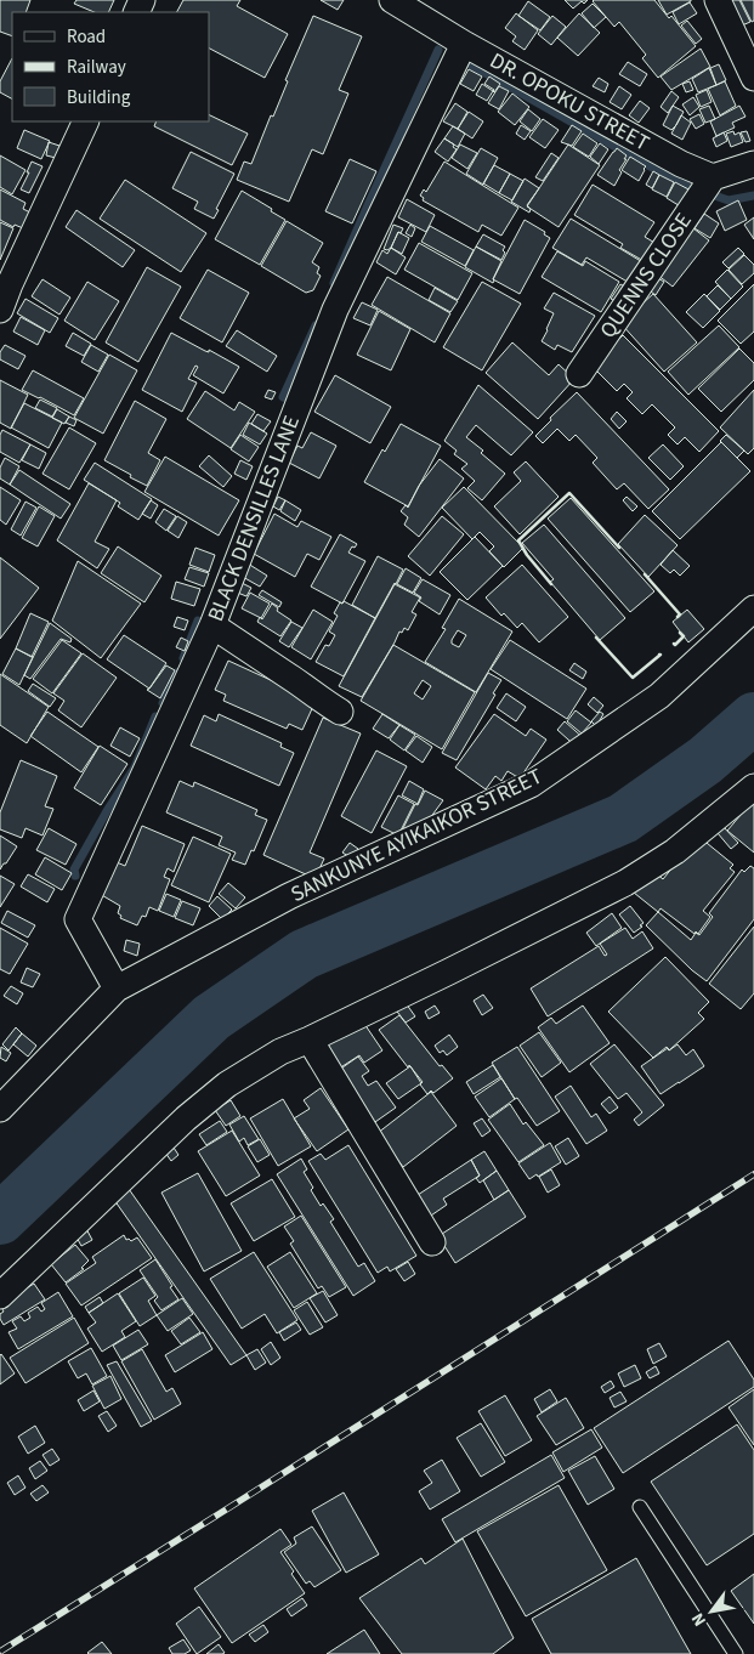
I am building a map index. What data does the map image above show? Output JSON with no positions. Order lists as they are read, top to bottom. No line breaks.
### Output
{"streets":{"street":["DR. OPOKU STREET","QUENNS CLOSE","BLACK DENSILLES LANE","SANKUNYE AYIKAIKOR STREET"]},"crossings":[["DR. OPOKU STREET","QUENNS CLOSE"],["DR. OPOKU STREET","BLACK DENSILLES LANE"],["BLACK DENSILLES LANE","SANKUNYE AYIKAIKOR STREET"]],"legend":["Road","Railway","Building"],"north":"bottom left"}
